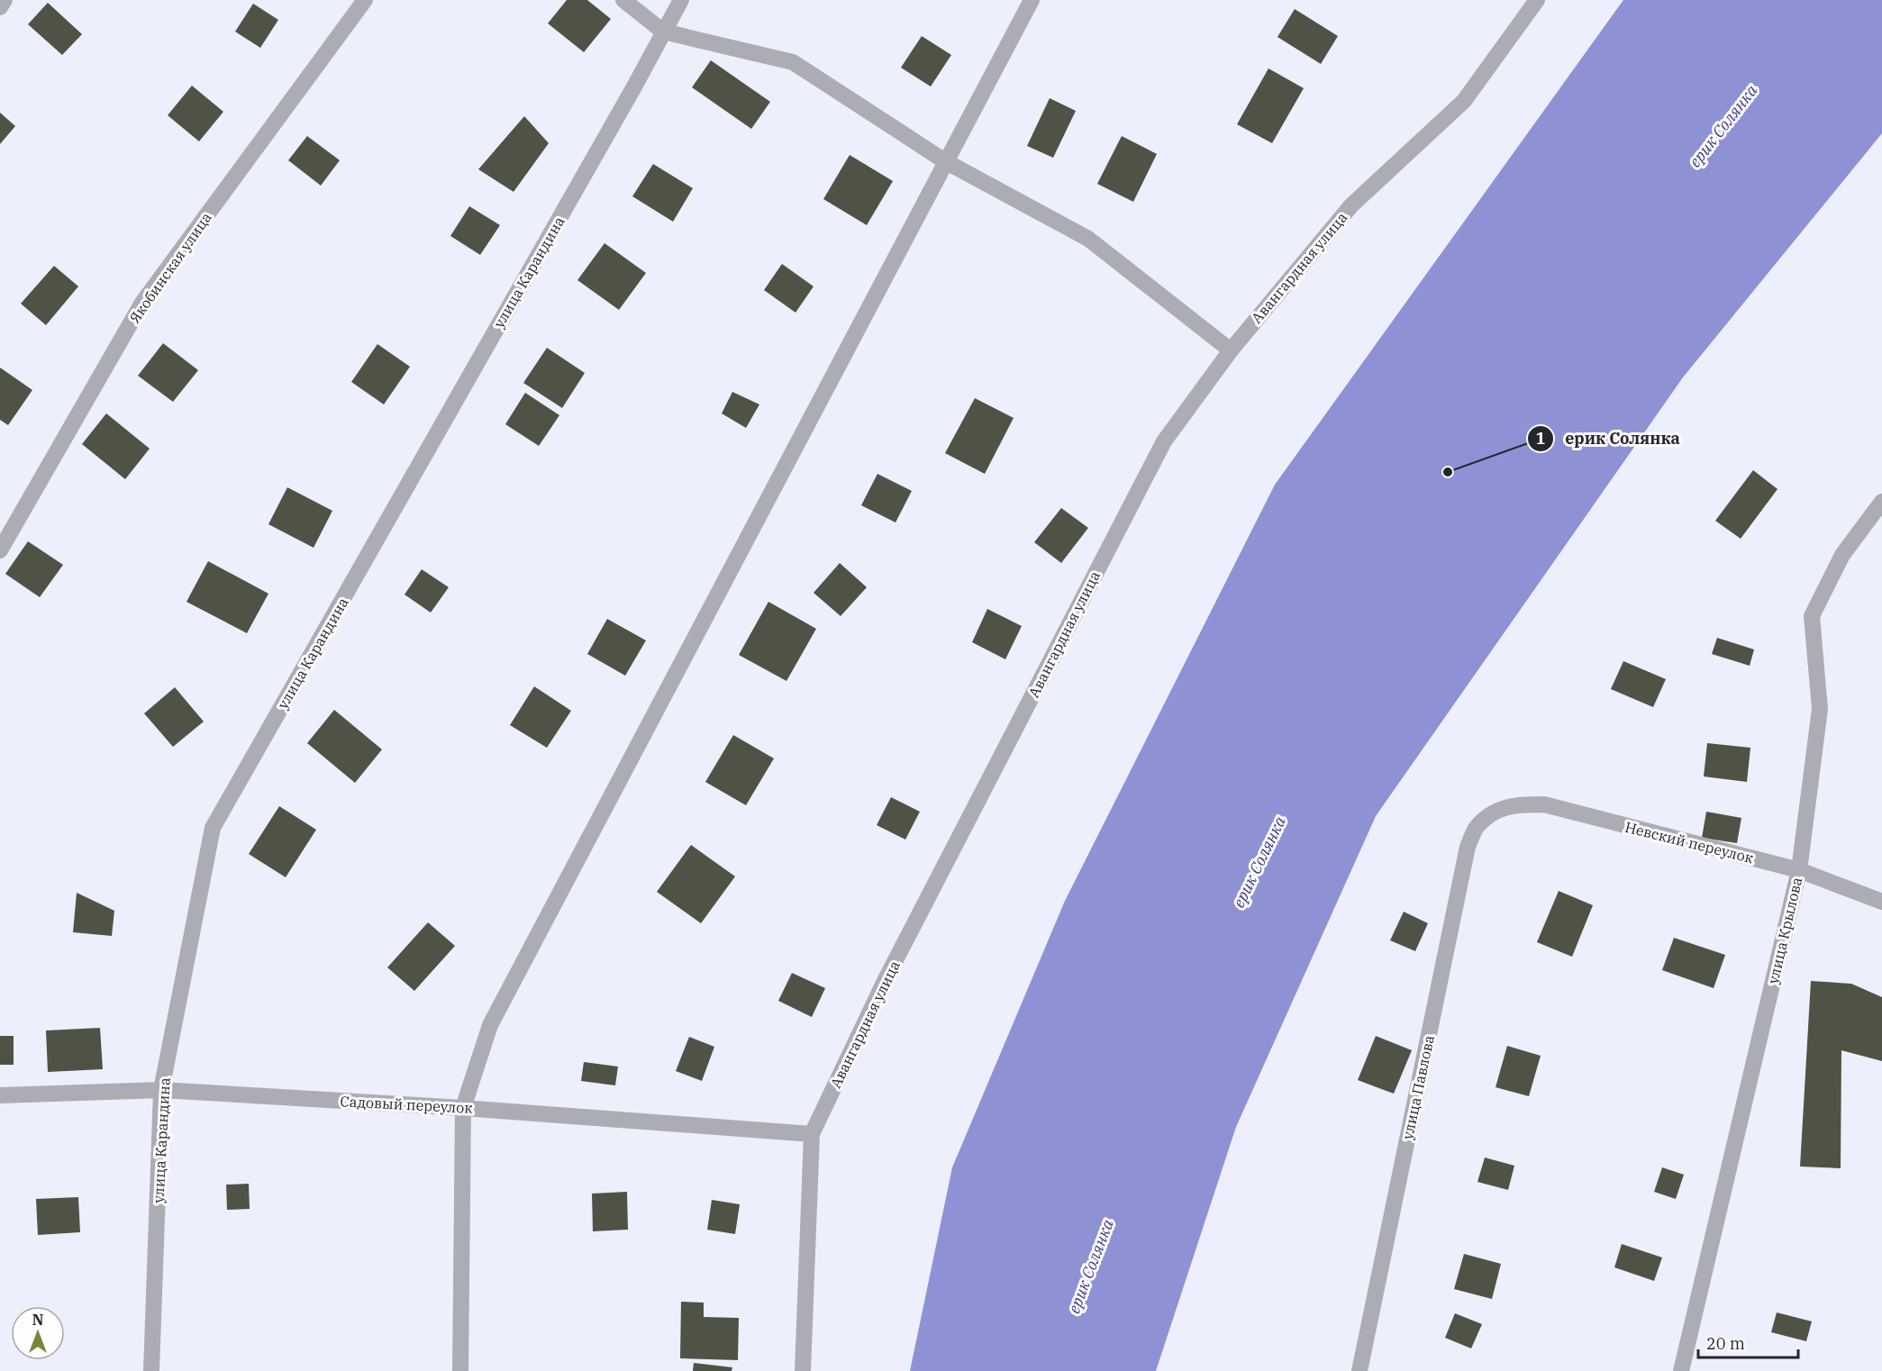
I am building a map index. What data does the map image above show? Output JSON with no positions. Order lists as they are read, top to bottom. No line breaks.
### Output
{"streets":{"street":["Якобинская улица","Авангардная улица","улица Карандина","Невский переулок","улица Крылова","улица Павлова","Садовый переулок"]},"crossings":[["Авангардная улица","Садовый переулок"],["улица Карандина","Садовый переулок"],["Невский переулок","улица Крылова"],["Невский переулок","улица Павлова"]],"water":["ерик Солянка"],"places":["ерик Солянка"],"scale_bar":"20 m","north":"top"}
